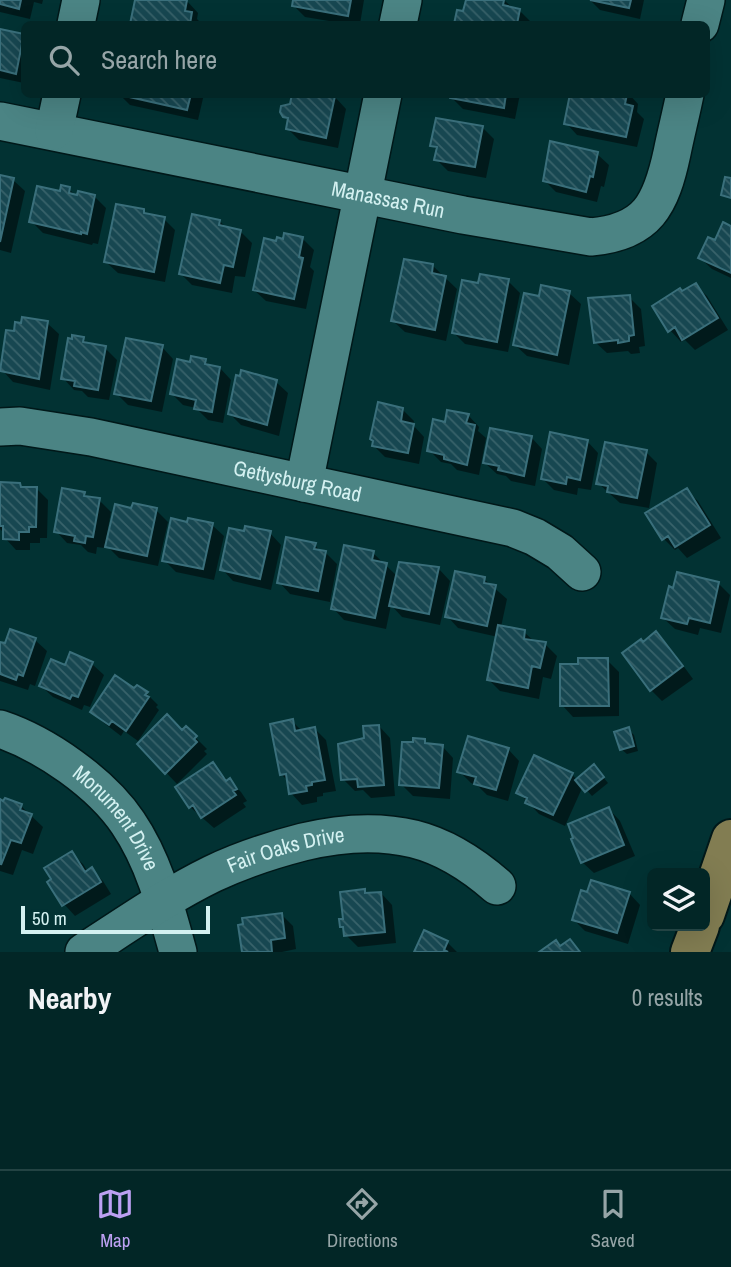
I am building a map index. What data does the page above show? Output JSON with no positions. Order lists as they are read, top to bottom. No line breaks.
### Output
{"streets":{"street":["Manassas Run","Gettysburg Road","Monument Drive","Fair Oaks Drive"]},"crossings":[["Monument Drive","Fair Oaks Drive"]],"scale_bar":"50 m","page":{"search":"Search here","scale":"50 m","heading":["Nearby","0 results"],"nav":["Map","Directions","Saved"]}}
